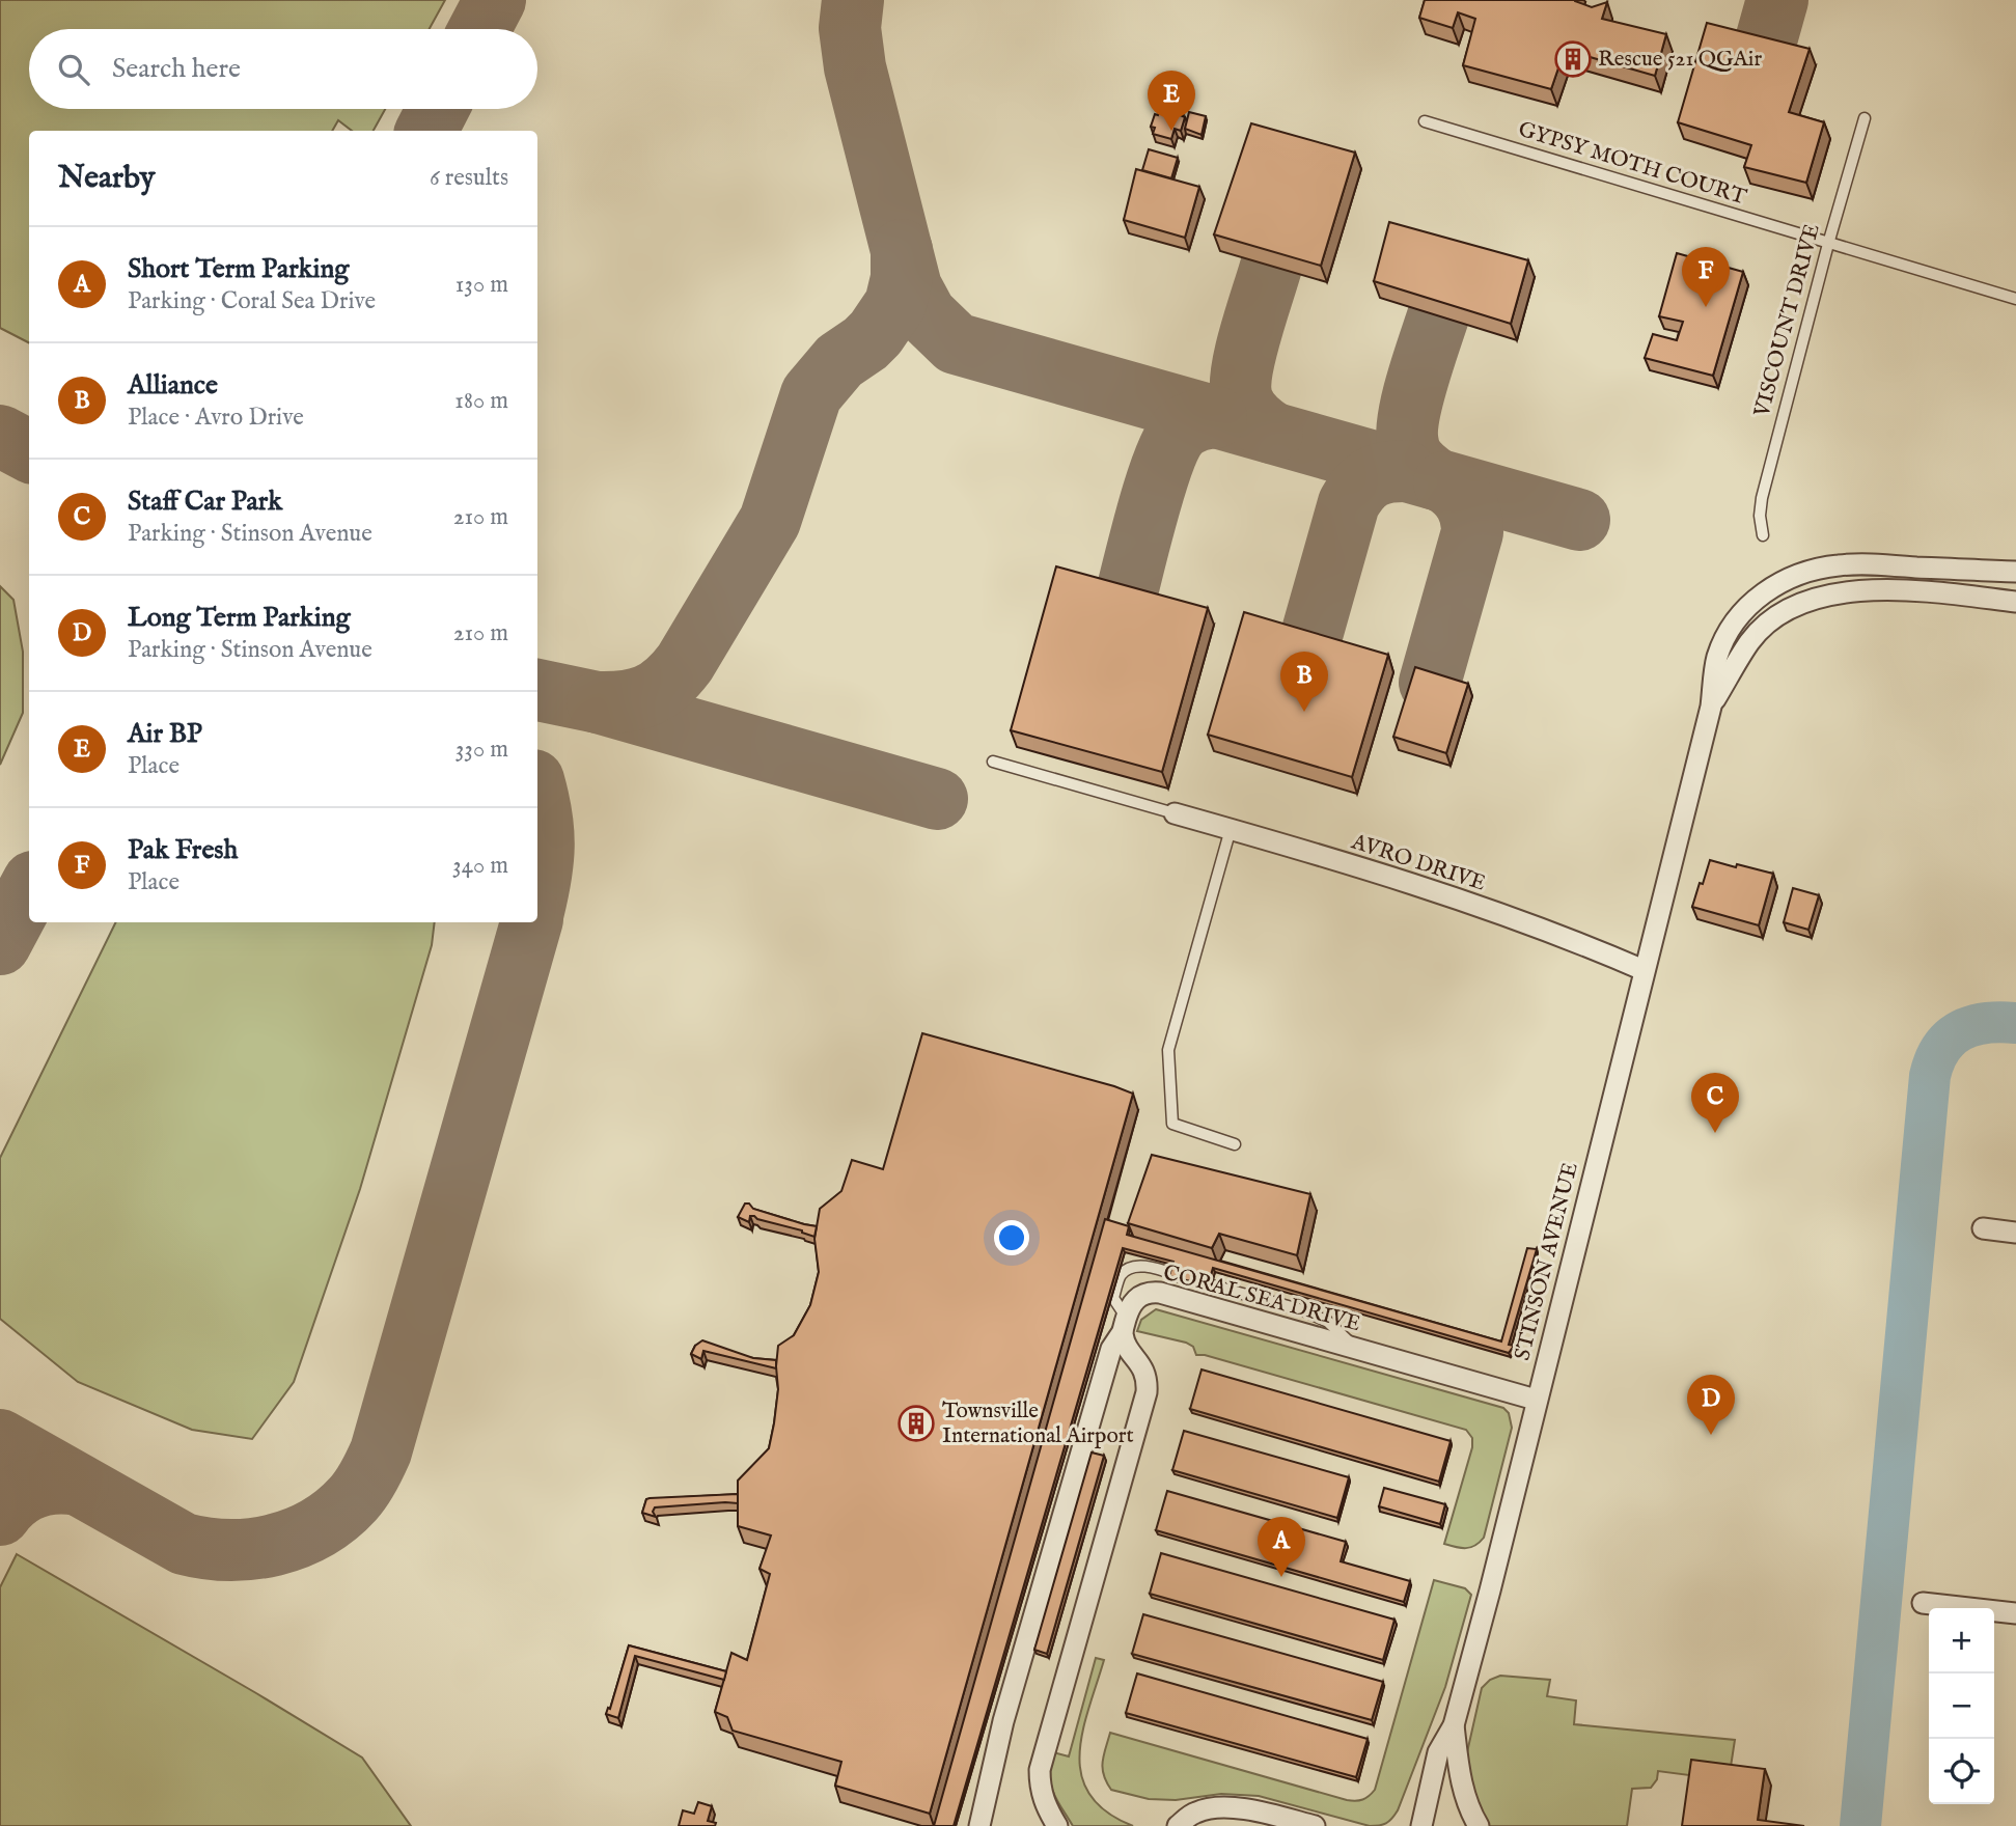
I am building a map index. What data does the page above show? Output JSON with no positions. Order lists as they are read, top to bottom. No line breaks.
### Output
{"streets":{"street":["AVRO DRIVE","STINSON AVENUE","CORAL SEA DRIVE"],"lane":["GYPSY MOTH COURT","VISCOUNT DRIVE"]},"crossings":[["GYPSY MOTH COURT","VISCOUNT DRIVE"],["AVRO DRIVE","STINSON AVENUE"],["STINSON AVENUE","CORAL SEA DRIVE"]],"places":{"building":["Rescue 521 QGAir","Townsville International Airport"]},"page":{"search":"Search here","pins":["E","F","B","C","D","A"],"heading":["Nearby","6 results"],"list":[{"mark":"A","name":"Short Term Parking","note":"Parking · Coral Sea Drive","value":"130 m"},{"mark":"B","name":"Alliance","note":"Place · Avro Drive","value":"180 m"},{"mark":"C","name":"Staff Car Park","note":"Parking · Stinson Avenue","value":"210 m"},{"mark":"D","name":"Long Term Parking","note":"Parking · Stinson Avenue","value":"210 m"},{"mark":"E","name":"Air BP","note":"Place","value":"330 m"},{"mark":"F","name":"Pak Fresh","note":"Place","value":"340 m"}],"map_buttons":["+","−"]}}
